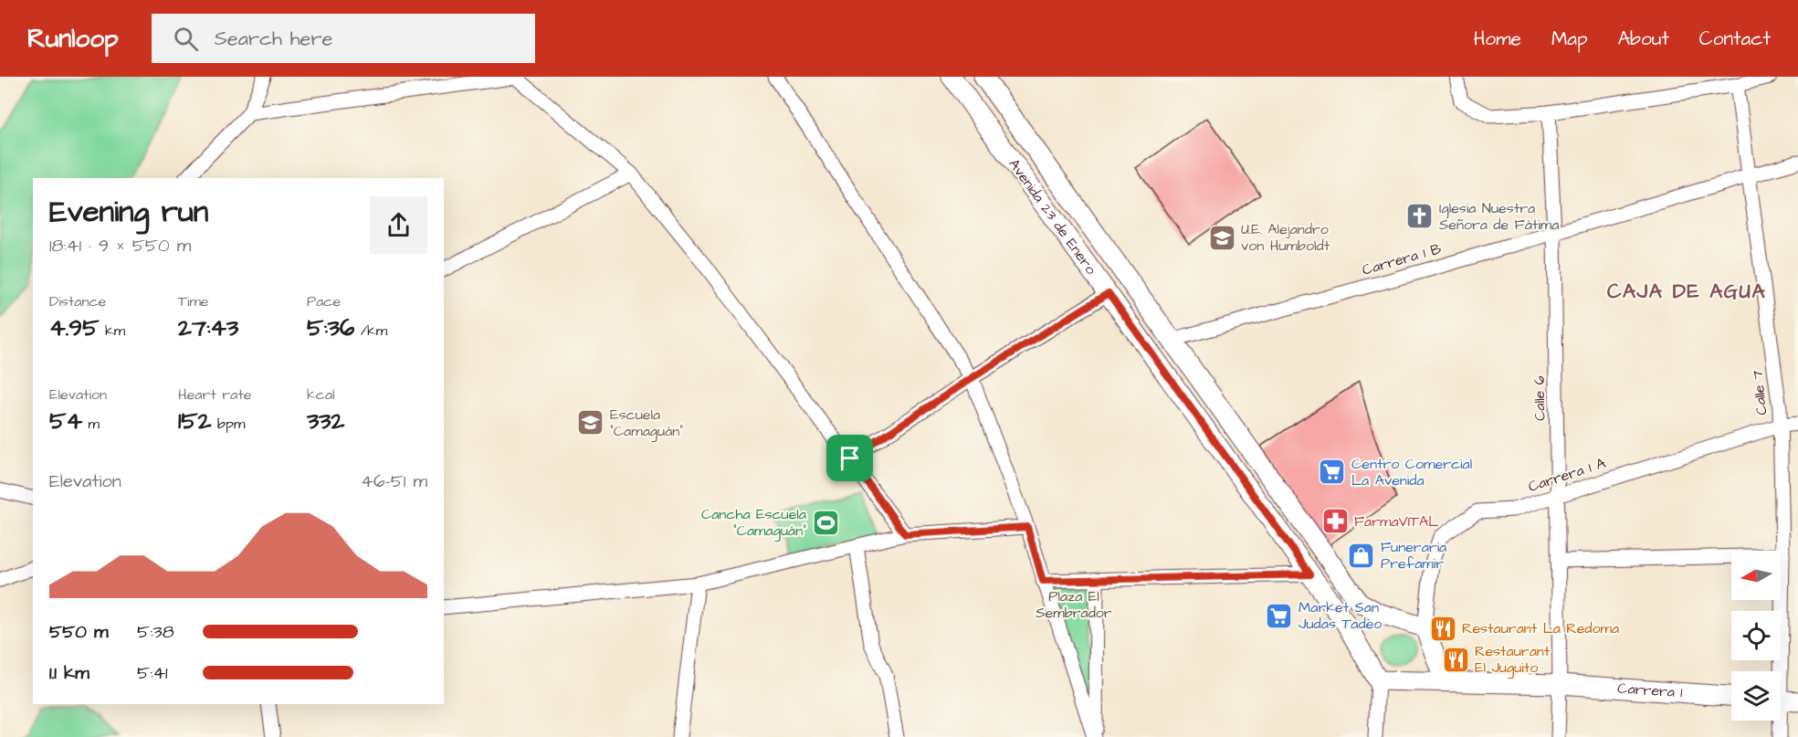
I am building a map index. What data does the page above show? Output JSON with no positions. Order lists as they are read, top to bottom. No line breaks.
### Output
{"streets":{"main road":["Avenida 23 de Enero","Carrera 1"],"street":["Carrera 1 B","Calle 7","Calle 6","Carrera 1 A"]},"crossings":[["Avenida 23 de Enero","Carrera 1 B"],["Avenida 23 de Enero","Carrera 1 A"],["Avenida 23 de Enero","Carrera 1"],["Carrera 1 B","Calle 7"],["Carrera 1 B","Calle 6"],["Calle 7","Carrera 1 A"],["Calle 6","Carrera 1 A"],["Calle 6","Carrera 1"]],"districts":["CAJA DE AGUA"],"parks":["Plaza El Sembrador"],"places":{"church":["Iglesia Nuestra Señora de Fátima"],"school or university":["U.E. Alejandro von Humboldt","Escuela \"Camaguán\""],"supermarket":["Centro Comercial La Avenida","Market San Judas Tadeo"],"pharmacy":["FarmaVITAL"],"sports":["Cancha Escuela \"Camaguán\""],"shop":["Funeraria Prefamir"],"restaurant":["Restaurant La Redoma","Restaurant El Juguito"]},"north":"left","page":{"header":"Runloop","search":"Search here","nav":["Home","Map","About","Contact"],"heading":["Evening run","18:41 · 9 × 550 m"],"stats":[["Distance","4.95 km"],["Time","27:43"],["Pace","5:36 /km"],["Elevation","54 m"],["Heart rate","152 bpm"],["kcal","332"]],"chart":["Elevation","46–51 m"],"list":[{"name":"550 m","note":"5:38"},{"name":"1.1 km","note":"5:41"}]}}
